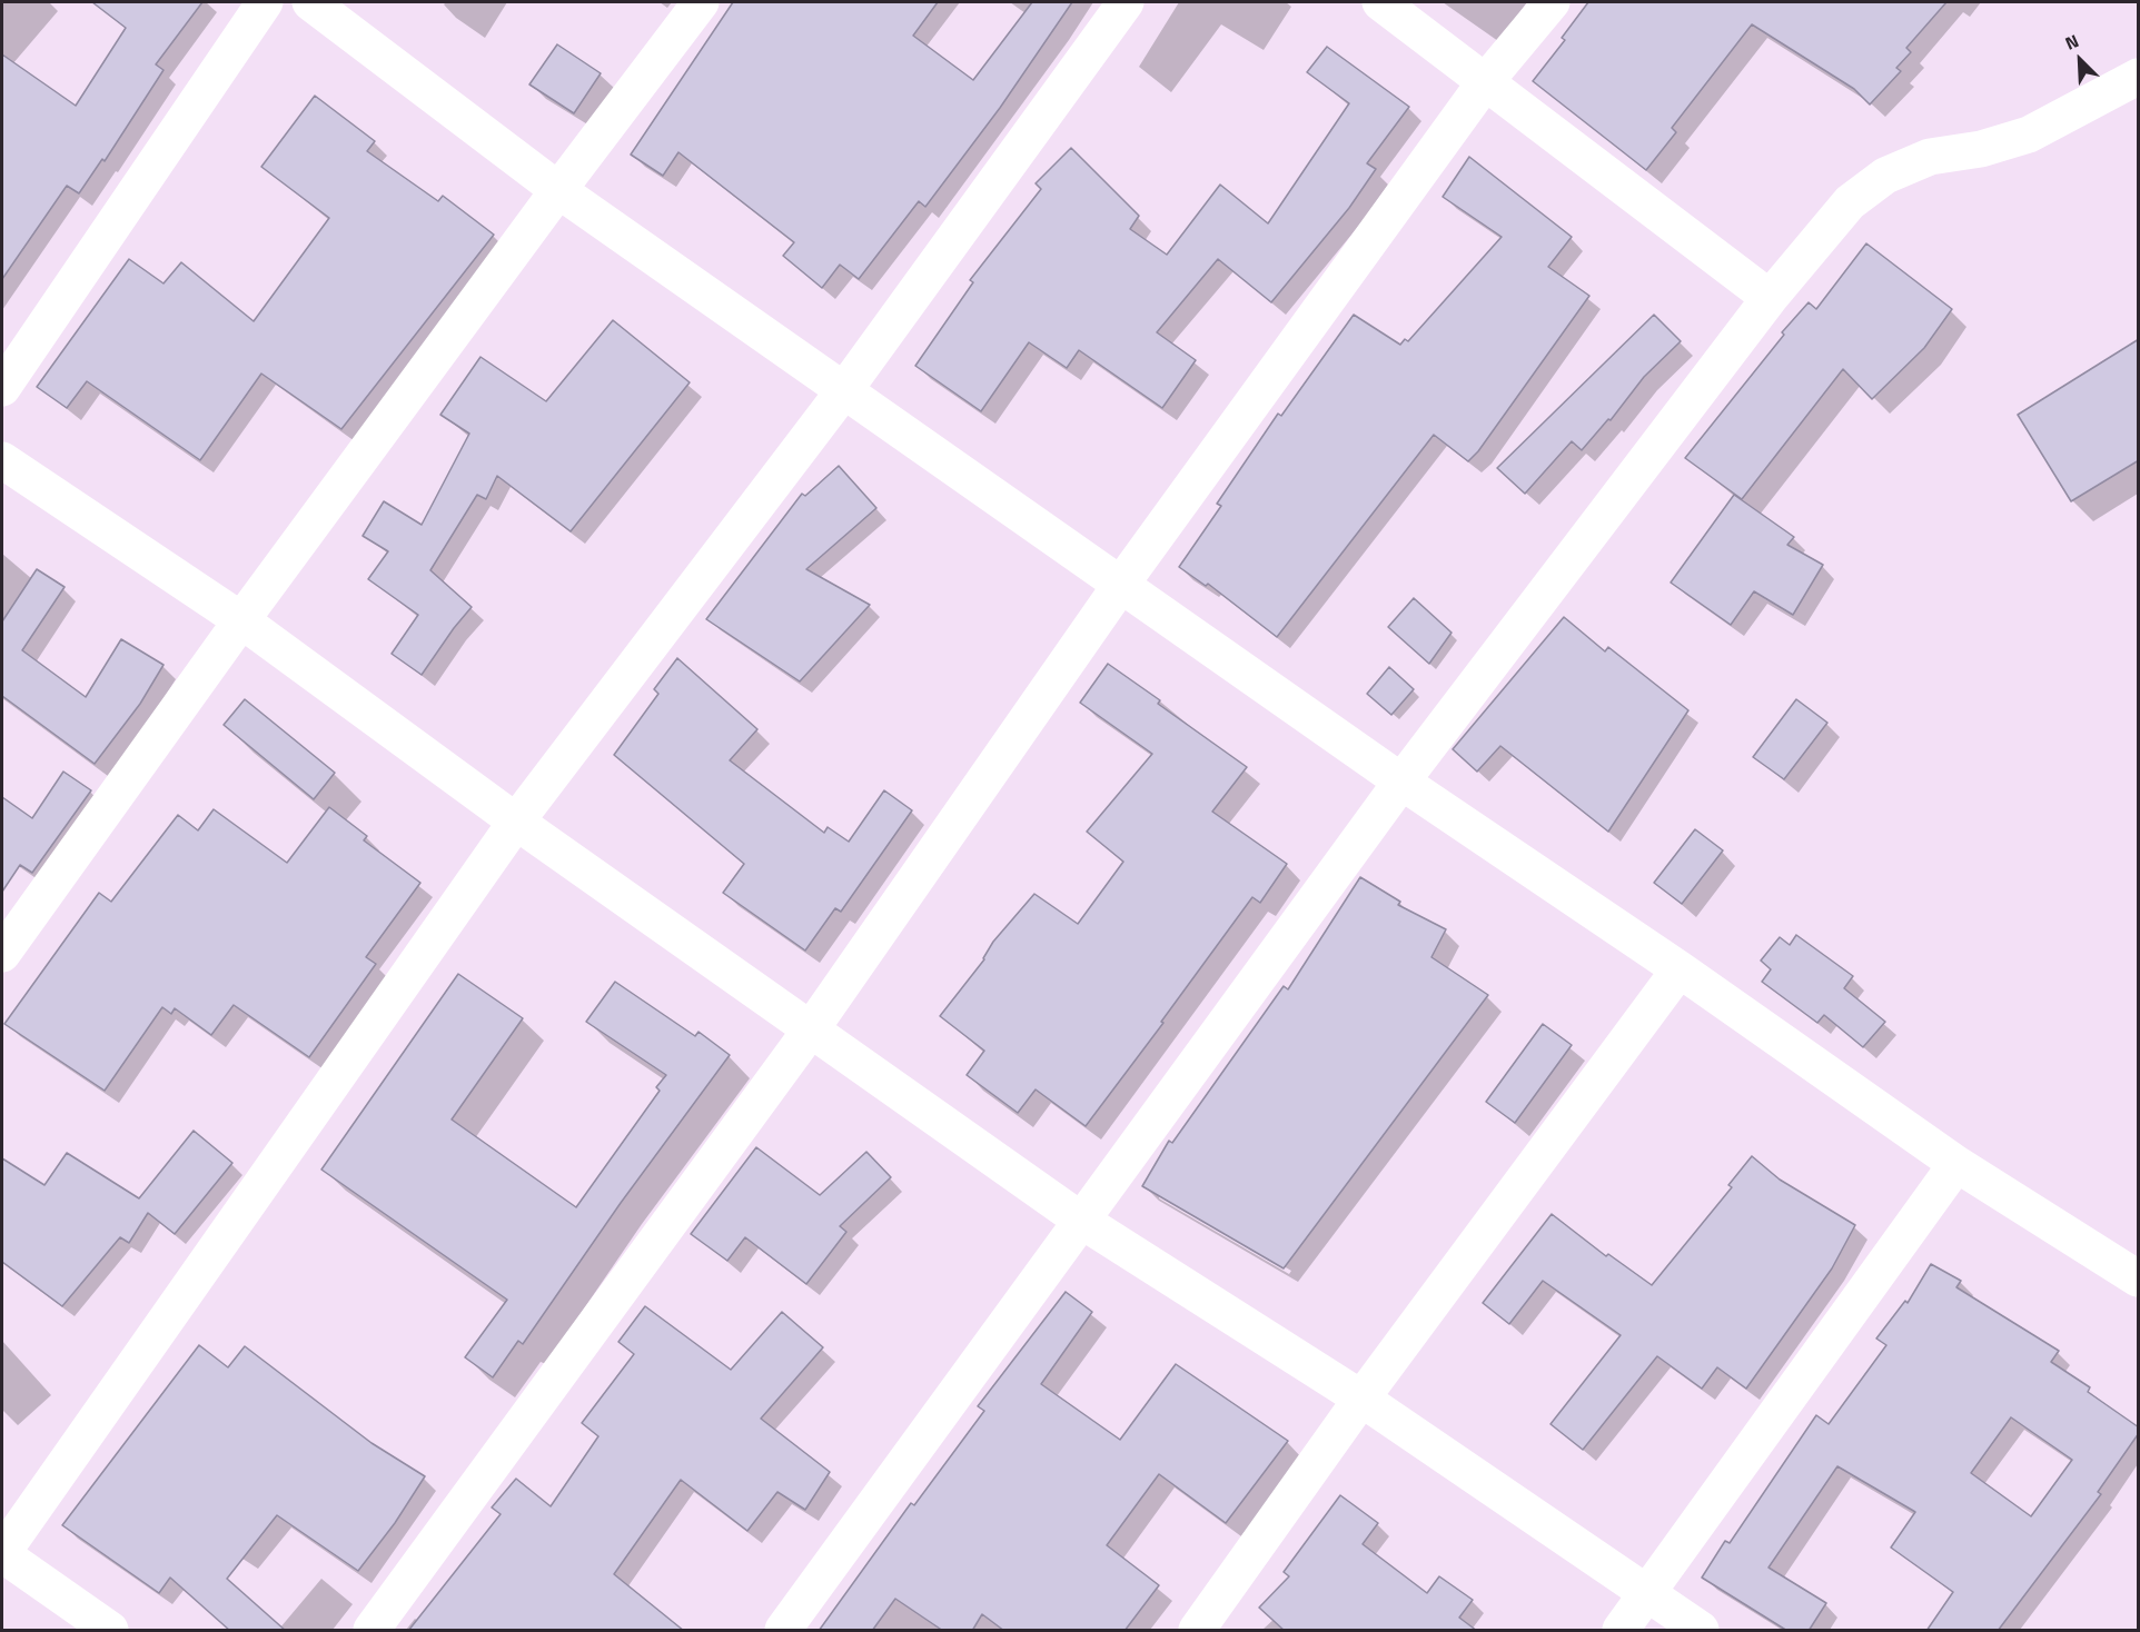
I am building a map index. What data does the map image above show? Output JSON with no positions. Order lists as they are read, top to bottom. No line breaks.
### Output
{"north":"top left"}
